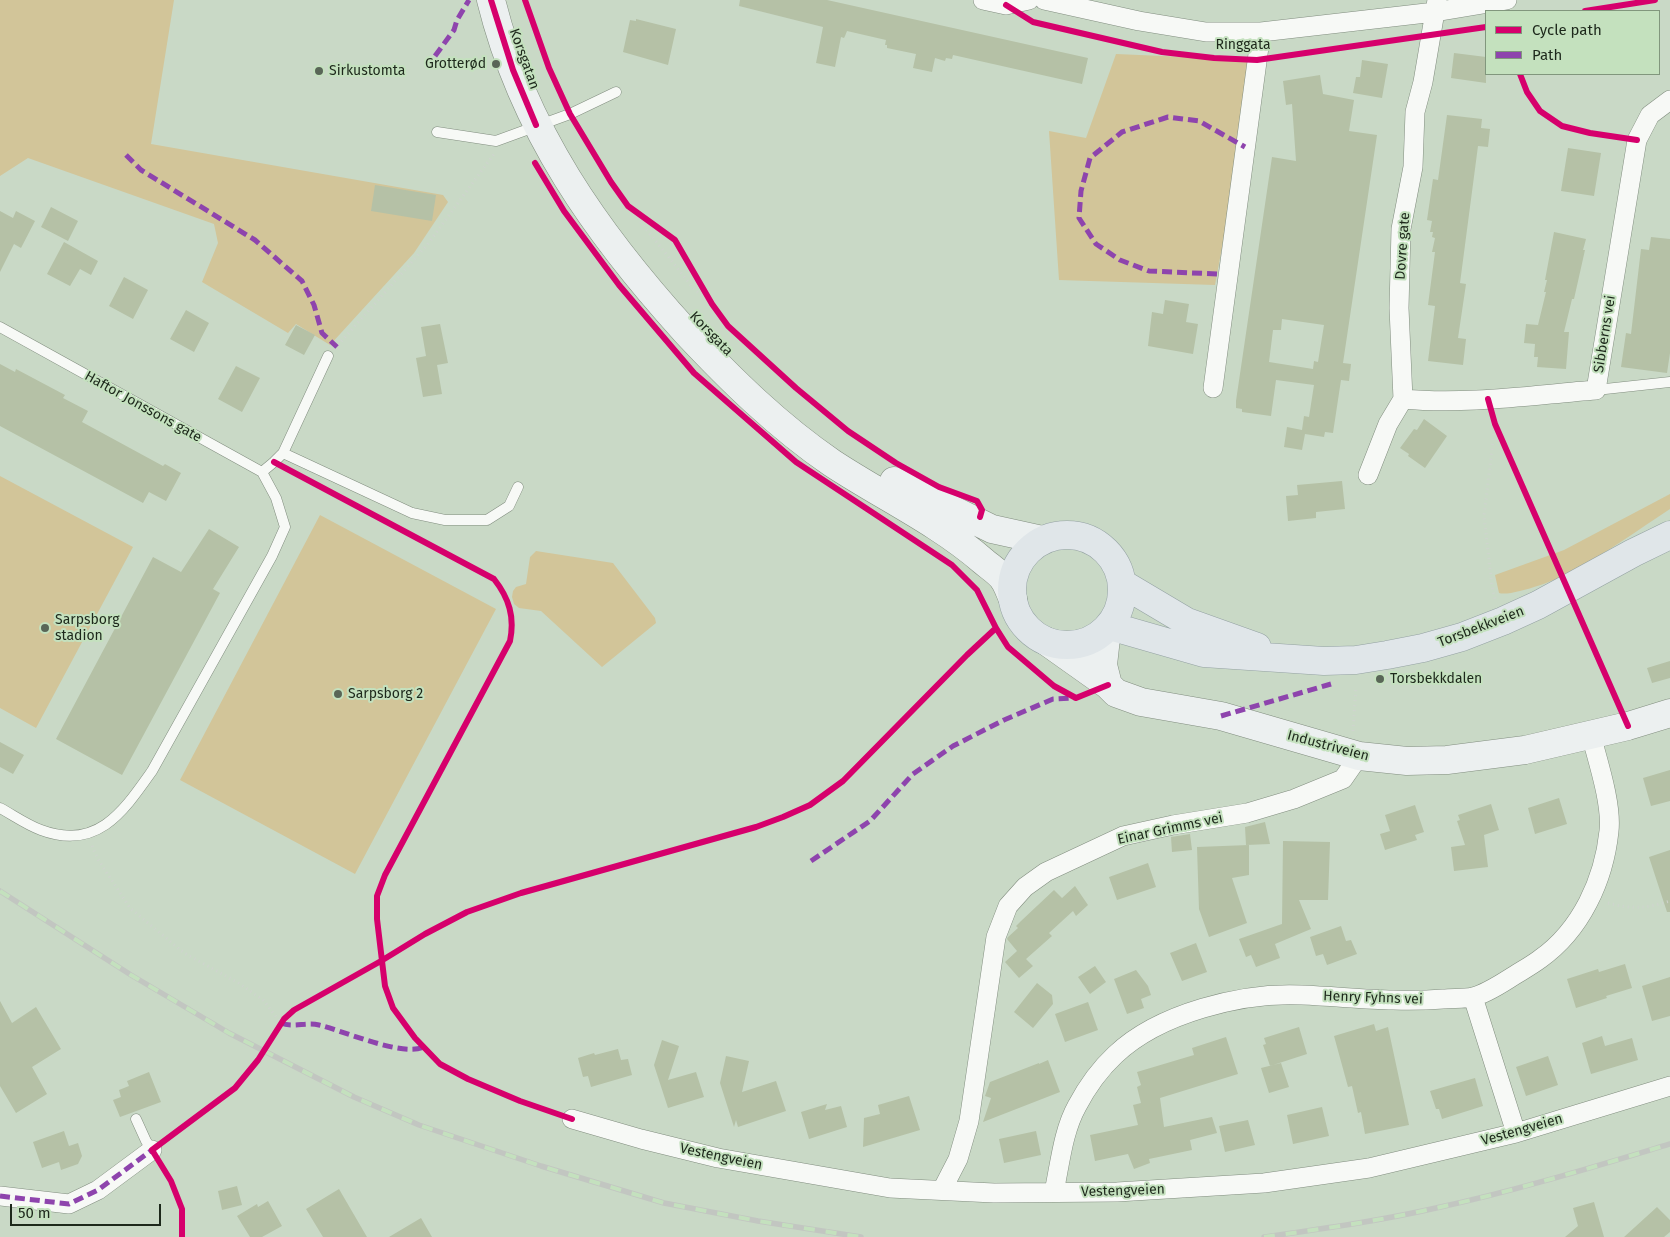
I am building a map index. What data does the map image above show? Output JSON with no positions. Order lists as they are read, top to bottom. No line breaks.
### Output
{"streets":{"main road":["Torsbekkveien"],"street":["Ringgata","Korsgatan","Dovre gate","Korsgata","Sibberns vei","Industriveien","Einar Grimms vei","Henry Fyhns vei","Vestengveien"],"lane":["Haftor Jonssons gate"]},"crossings":[["Ringgata","Dovre gate"],["Korsgatan","Korsgata"],["Dovre gate","Sibberns vei"],["Korsgata","Torsbekkveien"],["Korsgata","Industriveien"],["Torsbekkveien","Industriveien"],["Industriveien","Einar Grimms vei"],["Industriveien","Henry Fyhns vei"],["Einar Grimms vei","Vestengveien"],["Henry Fyhns vei","Vestengveien"]],"places":["Grotterød","Sirkustomta","Sarpsborg stadion","Torsbekkdalen","Sarpsborg 2"],"legend":["Cycle path","Path"],"scale_bar":"50 m"}
